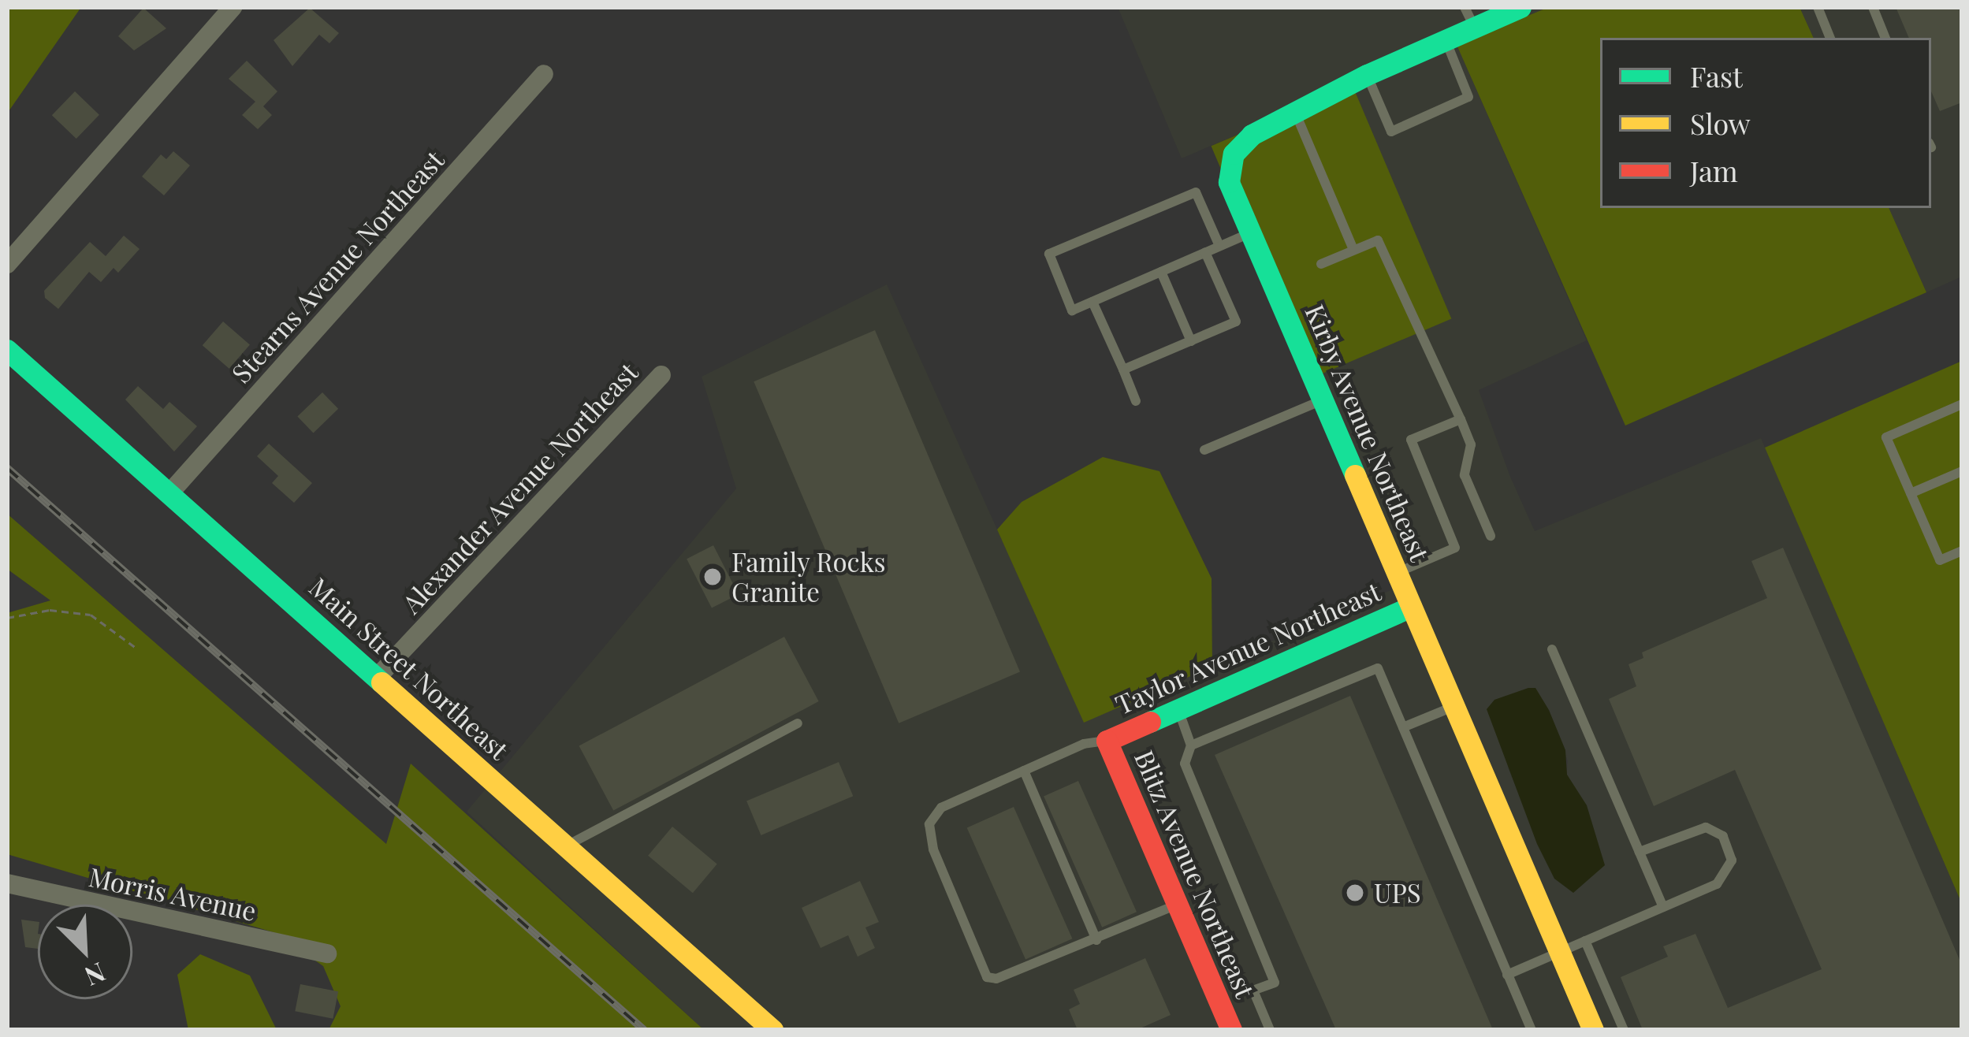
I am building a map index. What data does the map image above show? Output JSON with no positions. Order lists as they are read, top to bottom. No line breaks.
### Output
{"streets":{"street":["Stearns Avenue Northeast","Kirby Avenue Northeast","Alexander Avenue Northeast","Taylor Avenue Northeast","Main Street Northeast","Blitz Avenue Northeast","Morris Avenue"]},"crossings":[["Stearns Avenue Northeast","Main Street Northeast"],["Kirby Avenue Northeast","Taylor Avenue Northeast"],["Alexander Avenue Northeast","Main Street Northeast"],["Taylor Avenue Northeast","Blitz Avenue Northeast"]],"places":["Family Rocks Granite","UPS"],"legend":["Fast","Slow","Jam"],"north":"bottom right"}
